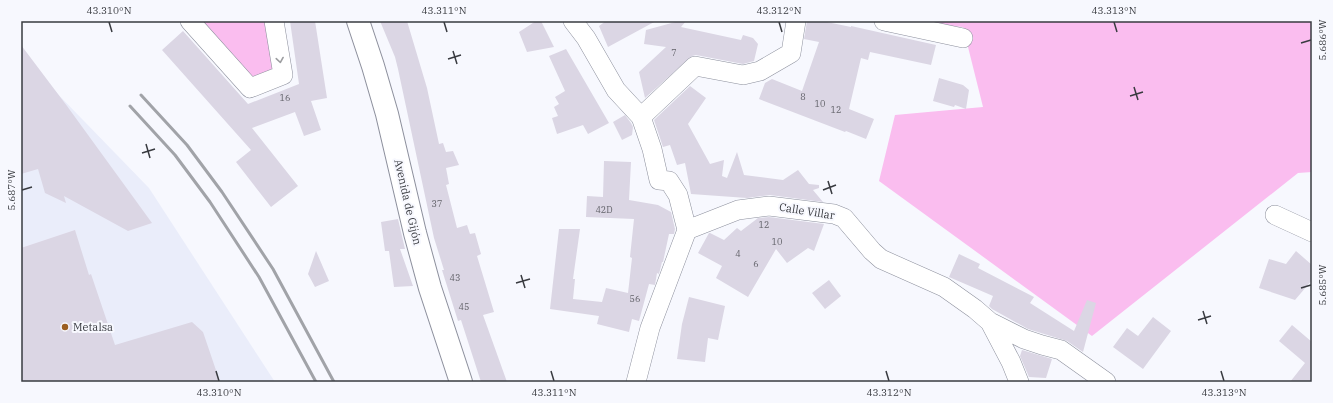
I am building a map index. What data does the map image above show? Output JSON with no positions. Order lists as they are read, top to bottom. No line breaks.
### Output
{"streets":{"street":["Avenida de Gijón","Calle Villar"]},"places":["Metalsa"],"house_numbers":["7","8","16","10","12","37","42D","12","10","4","6","43","56","45"],"coordinates":["43.310°N","43.311°N","43.312°N","43.313°N","5.686°W","5.687°W","5.685°W"]}
